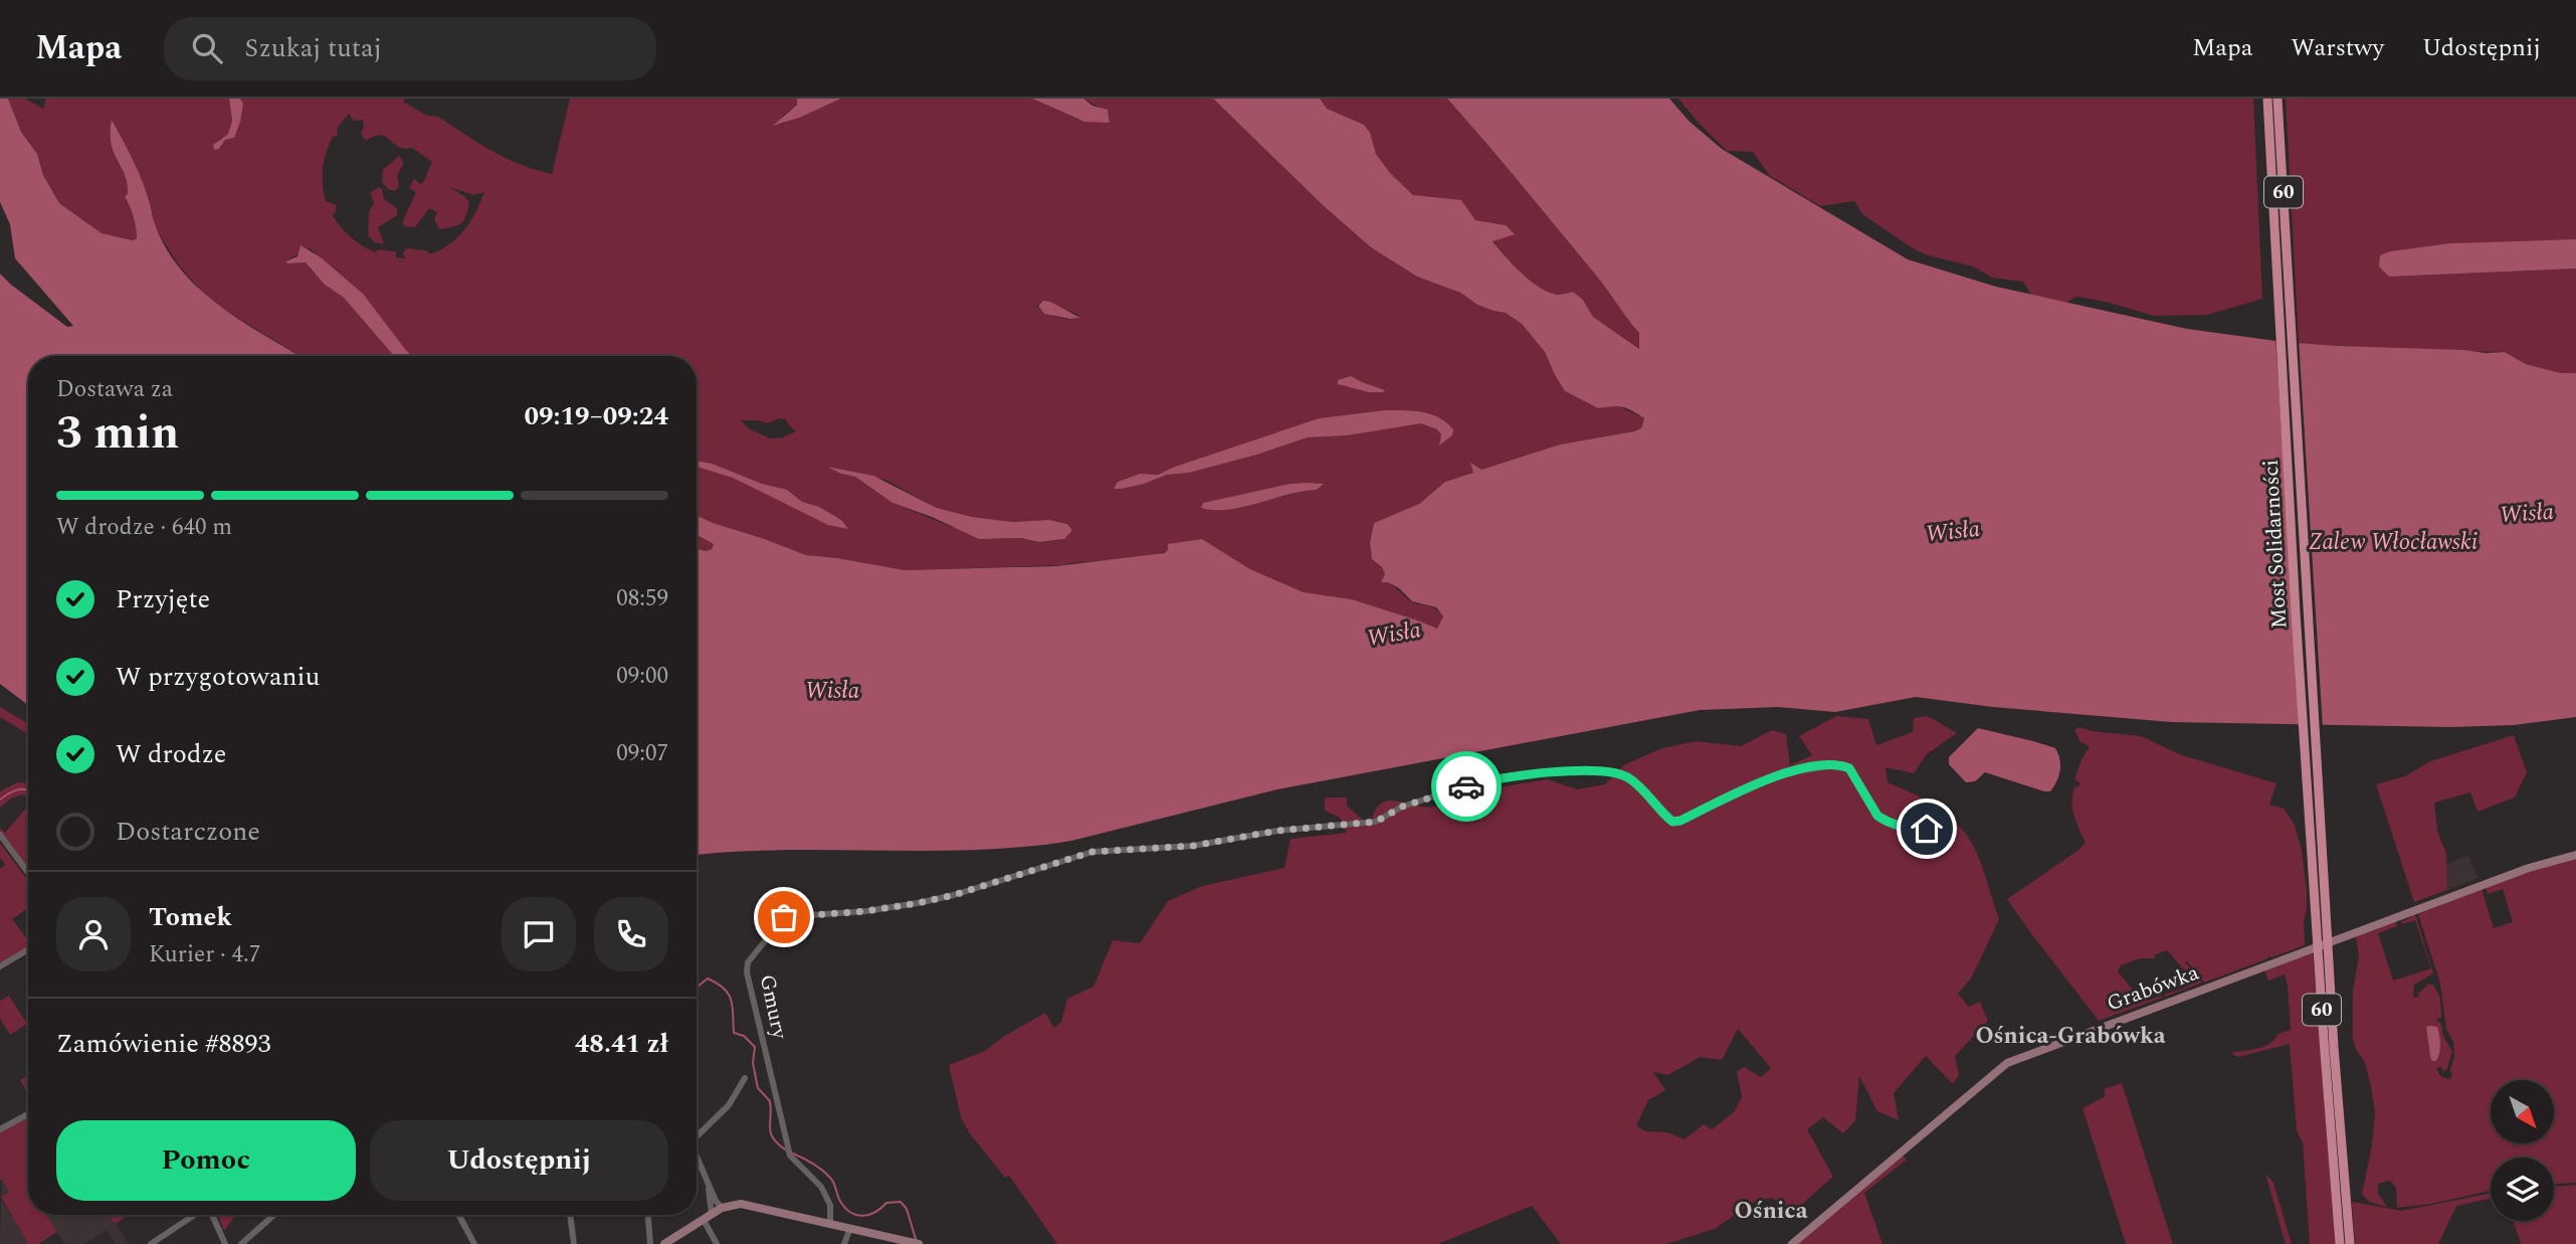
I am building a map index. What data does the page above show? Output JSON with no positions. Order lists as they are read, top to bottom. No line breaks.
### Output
{"streets":{"main road":["60","Most Solidarności"],"street":["Grabówka","Gmury"]},"crossings":[["60","Most Solidarności"]],"districts":["Ośnica-Grabówka","Ośnica"],"water":["Wisła","Zalew Włocławski"],"north":"bottom right","page":{"header":"Mapa","search":"Szukaj tutaj","nav":["Mapa","Warstwy","Udostępnij"],"heading":["3 min","Dostawa za","09:19–09:24"],"panel":["Tomek","Kurier · 4.7","Zamówienie #8893","48.41 zł"],"bar":"W drodze · 640 m","list":[["Przyjęte","08:59"],["W przygotowaniu","09:00"],["W drodze","09:07"],"Dostarczone"],"buttons":["Pomoc","Udostępnij"]}}
